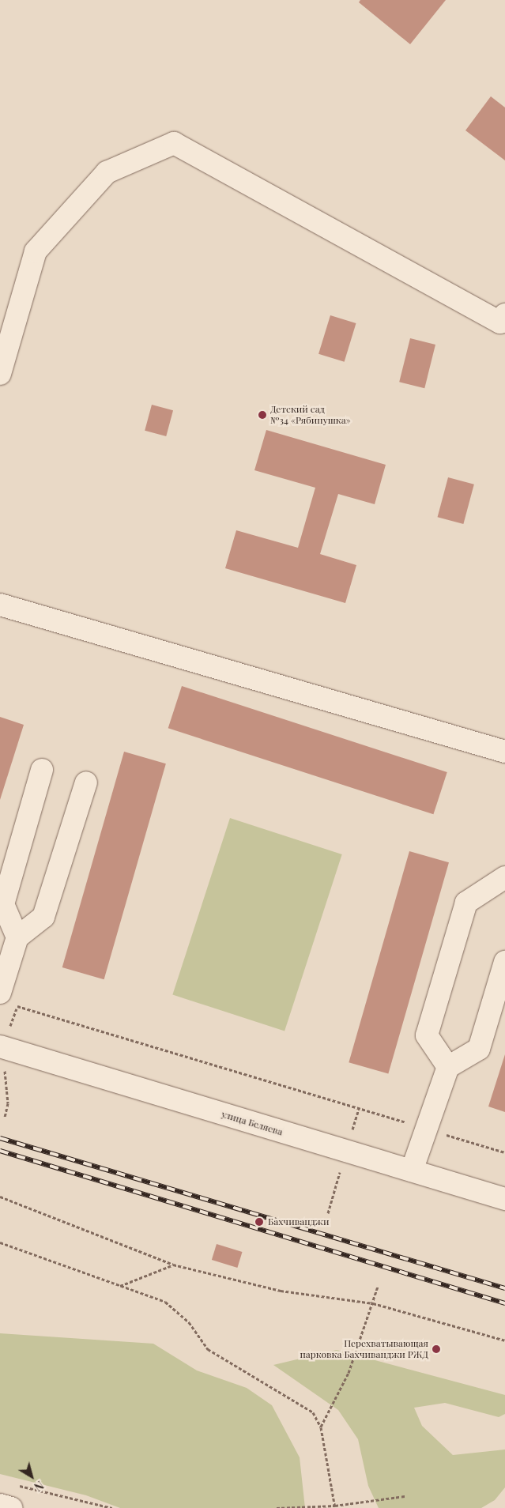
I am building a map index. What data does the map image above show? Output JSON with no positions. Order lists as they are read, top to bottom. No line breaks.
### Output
{"streets":{"street":["улица Беляева"]},"places":["Детский сад №34 «Рябинушка»","Бахчиванджи","Перехватывающая парковка Бахчиванджи РЖД"],"north":"bottom right"}
